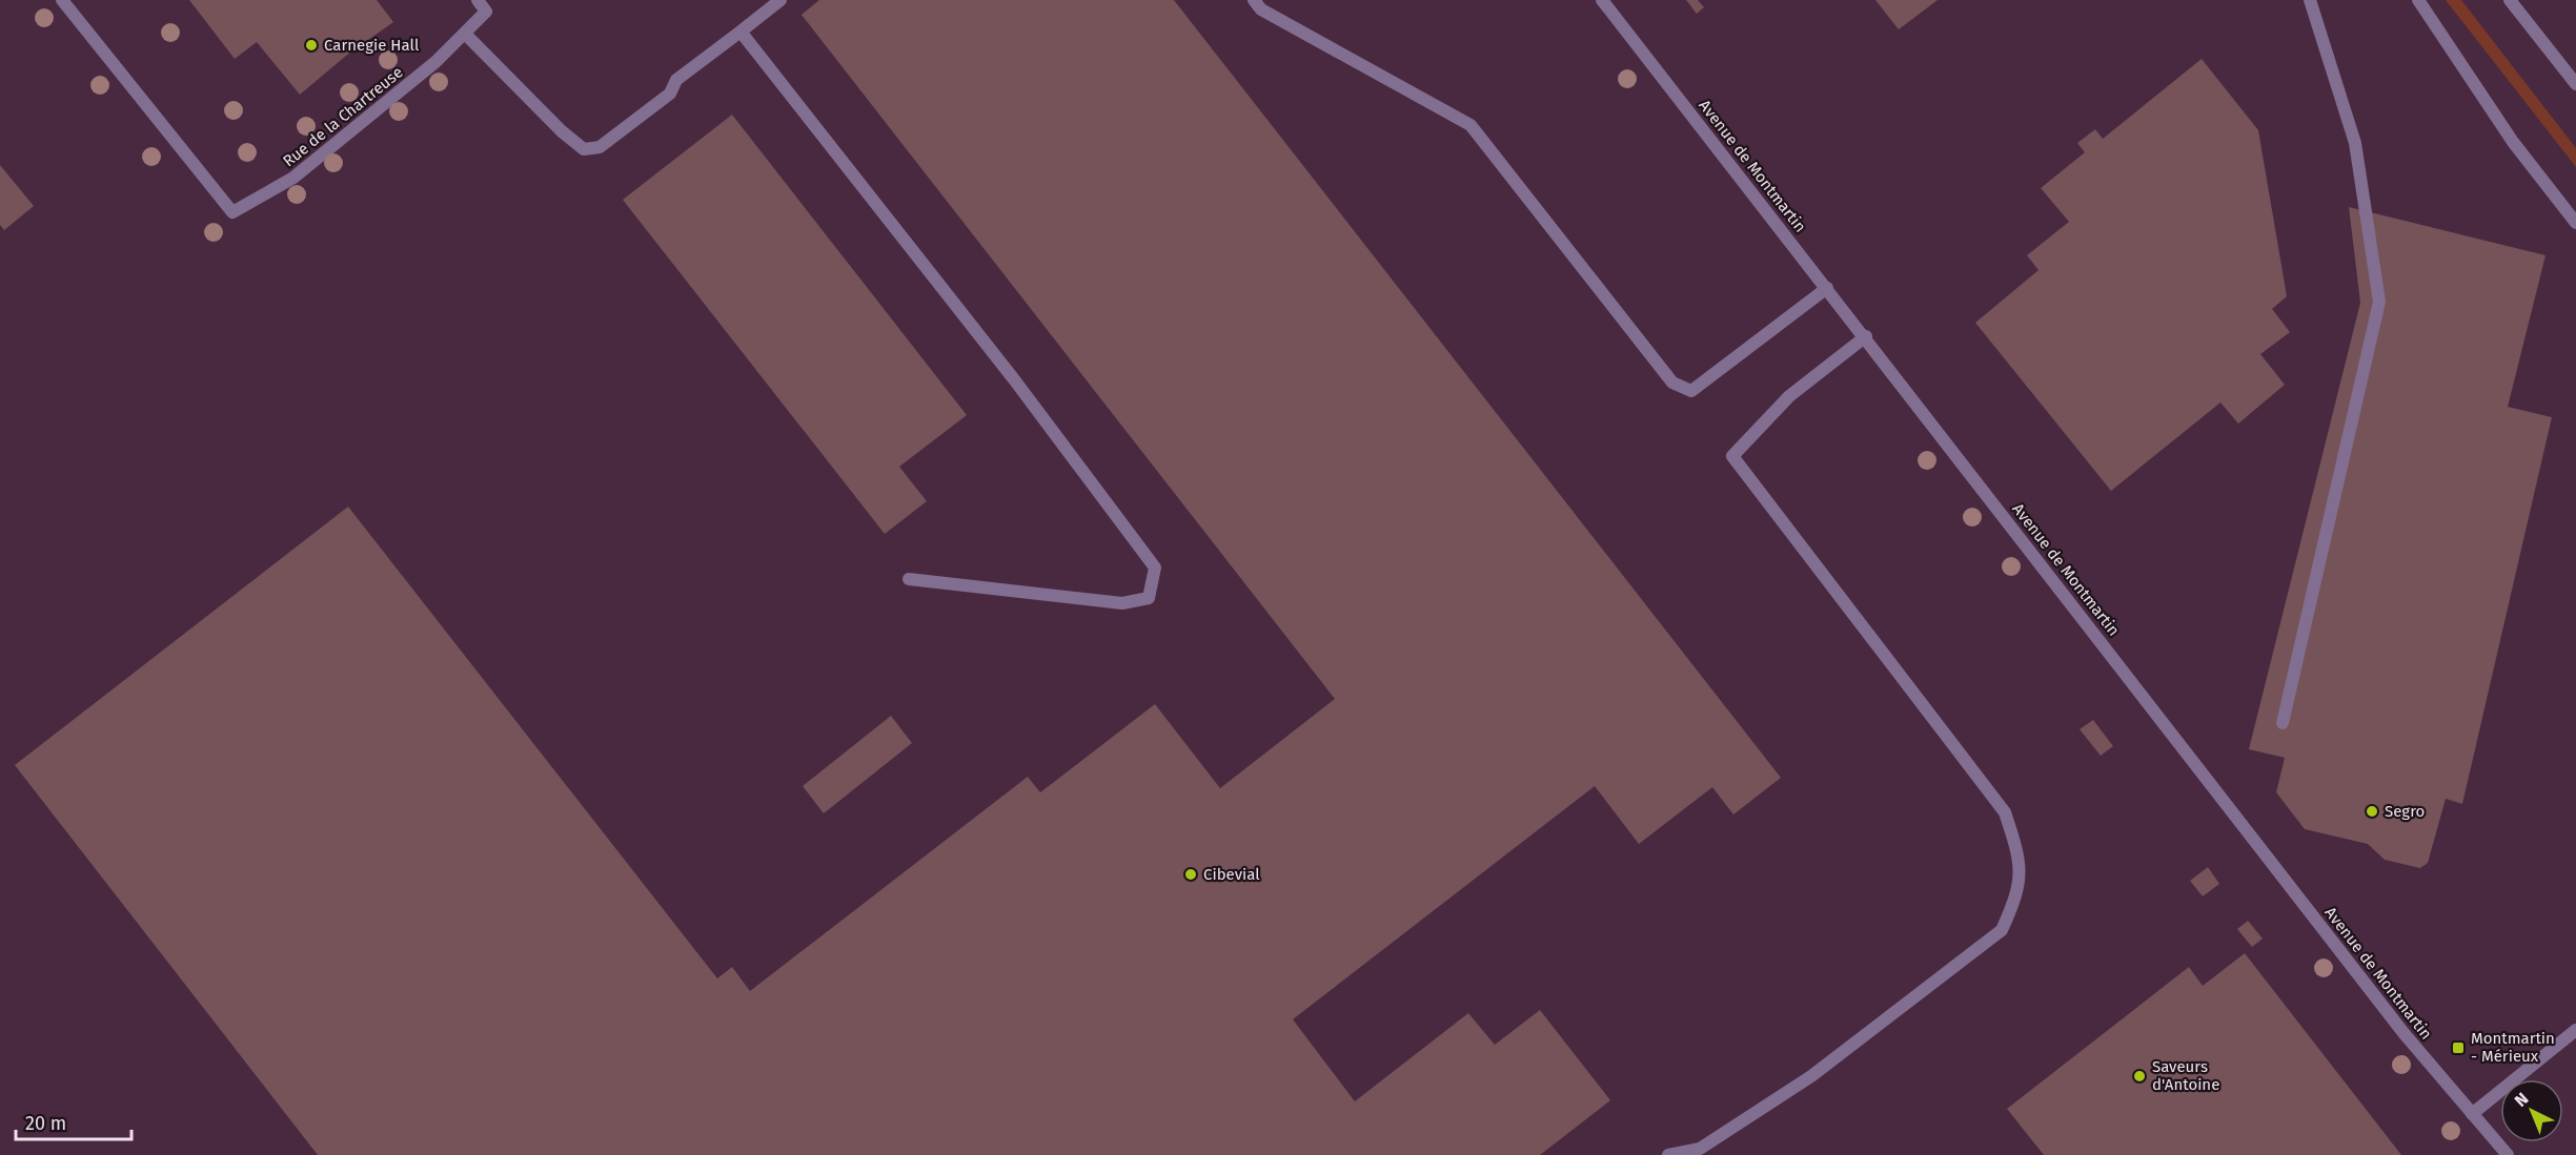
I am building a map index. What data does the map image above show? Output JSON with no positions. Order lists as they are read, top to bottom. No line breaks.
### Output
{"streets":{"street":["Rue de la Chartreuse","Avenue de Montmartin"]},"places":{"other":["Carnegie Hall","Segro","Cibevial","Saveurs d'Antoine"],"transit":["Montmartin - Mérieux"]},"scale_bar":"20 m","north":"top left"}
